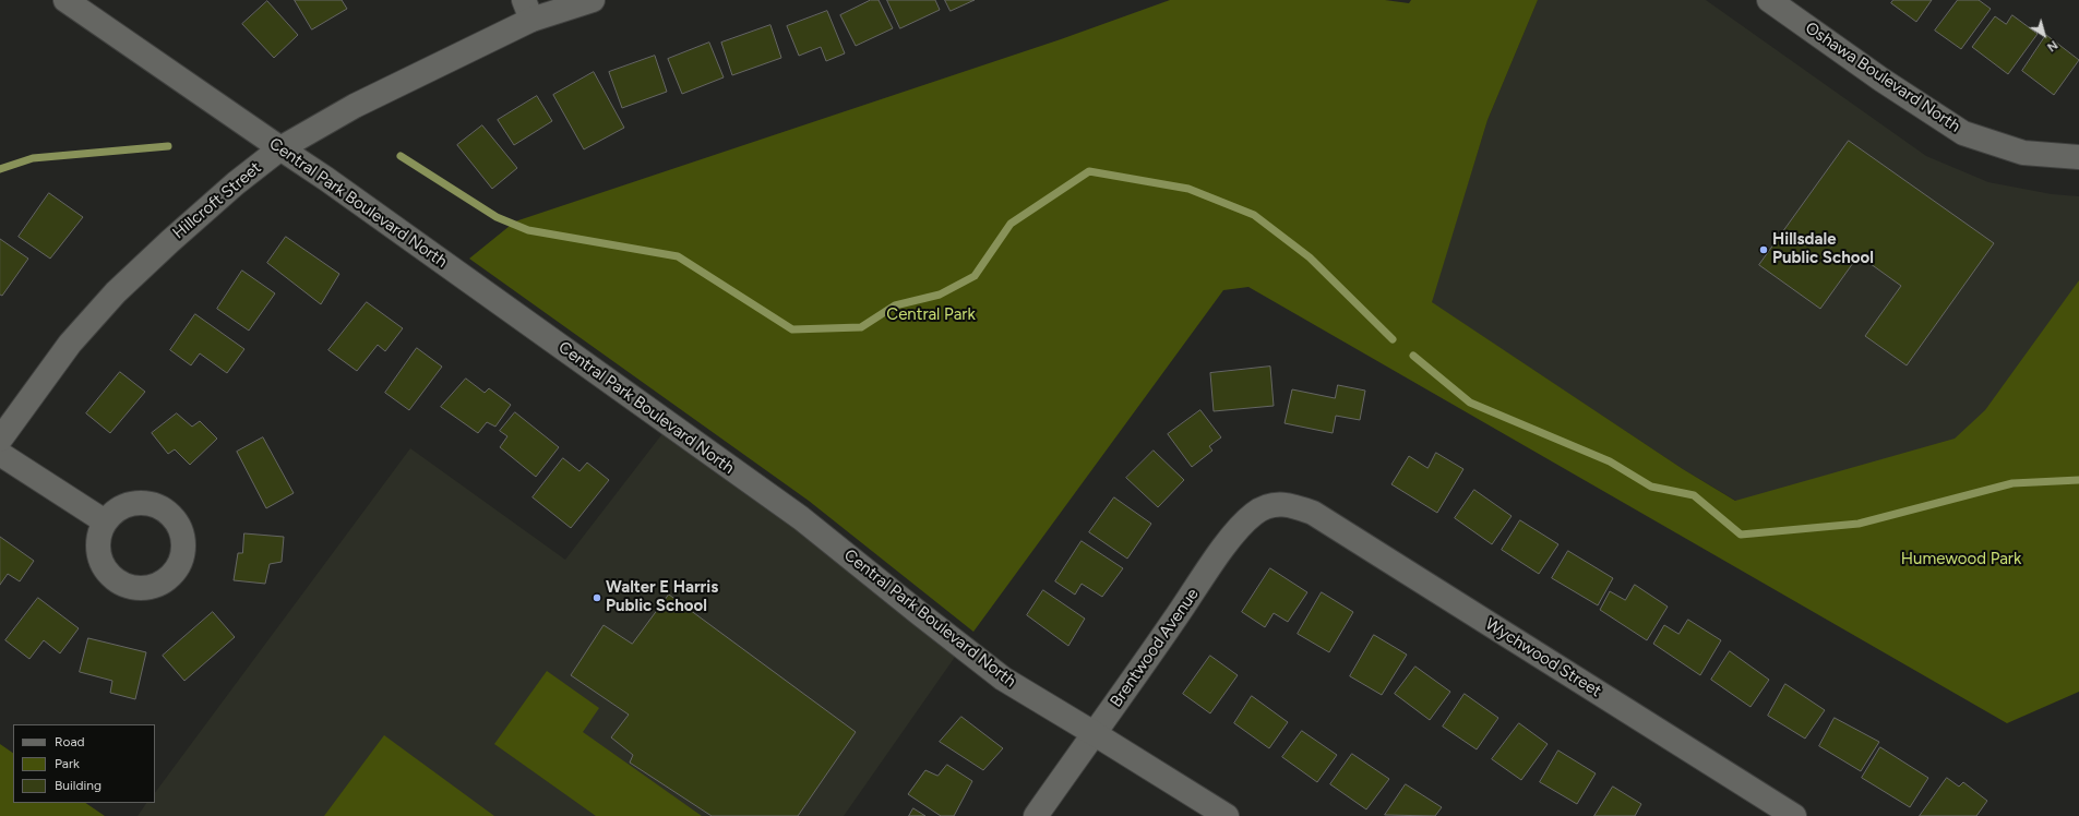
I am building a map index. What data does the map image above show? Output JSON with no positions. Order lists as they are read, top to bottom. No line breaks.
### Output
{"streets":{"street":["Oshawa Boulevard North","Hillcroft Street","Central Park Boulevard North","Brentwood Avenue","Wychwood Street"]},"crossings":[["Hillcroft Street","Central Park Boulevard North"],["Central Park Boulevard North","Brentwood Avenue"],["Brentwood Avenue","Wychwood Street"]],"parks":["Central Park","Humewood Park"],"places":["Hillsdale Public School","Walter E Harris Public School"],"legend":["Road","Park","Building"],"north":"bottom right"}
